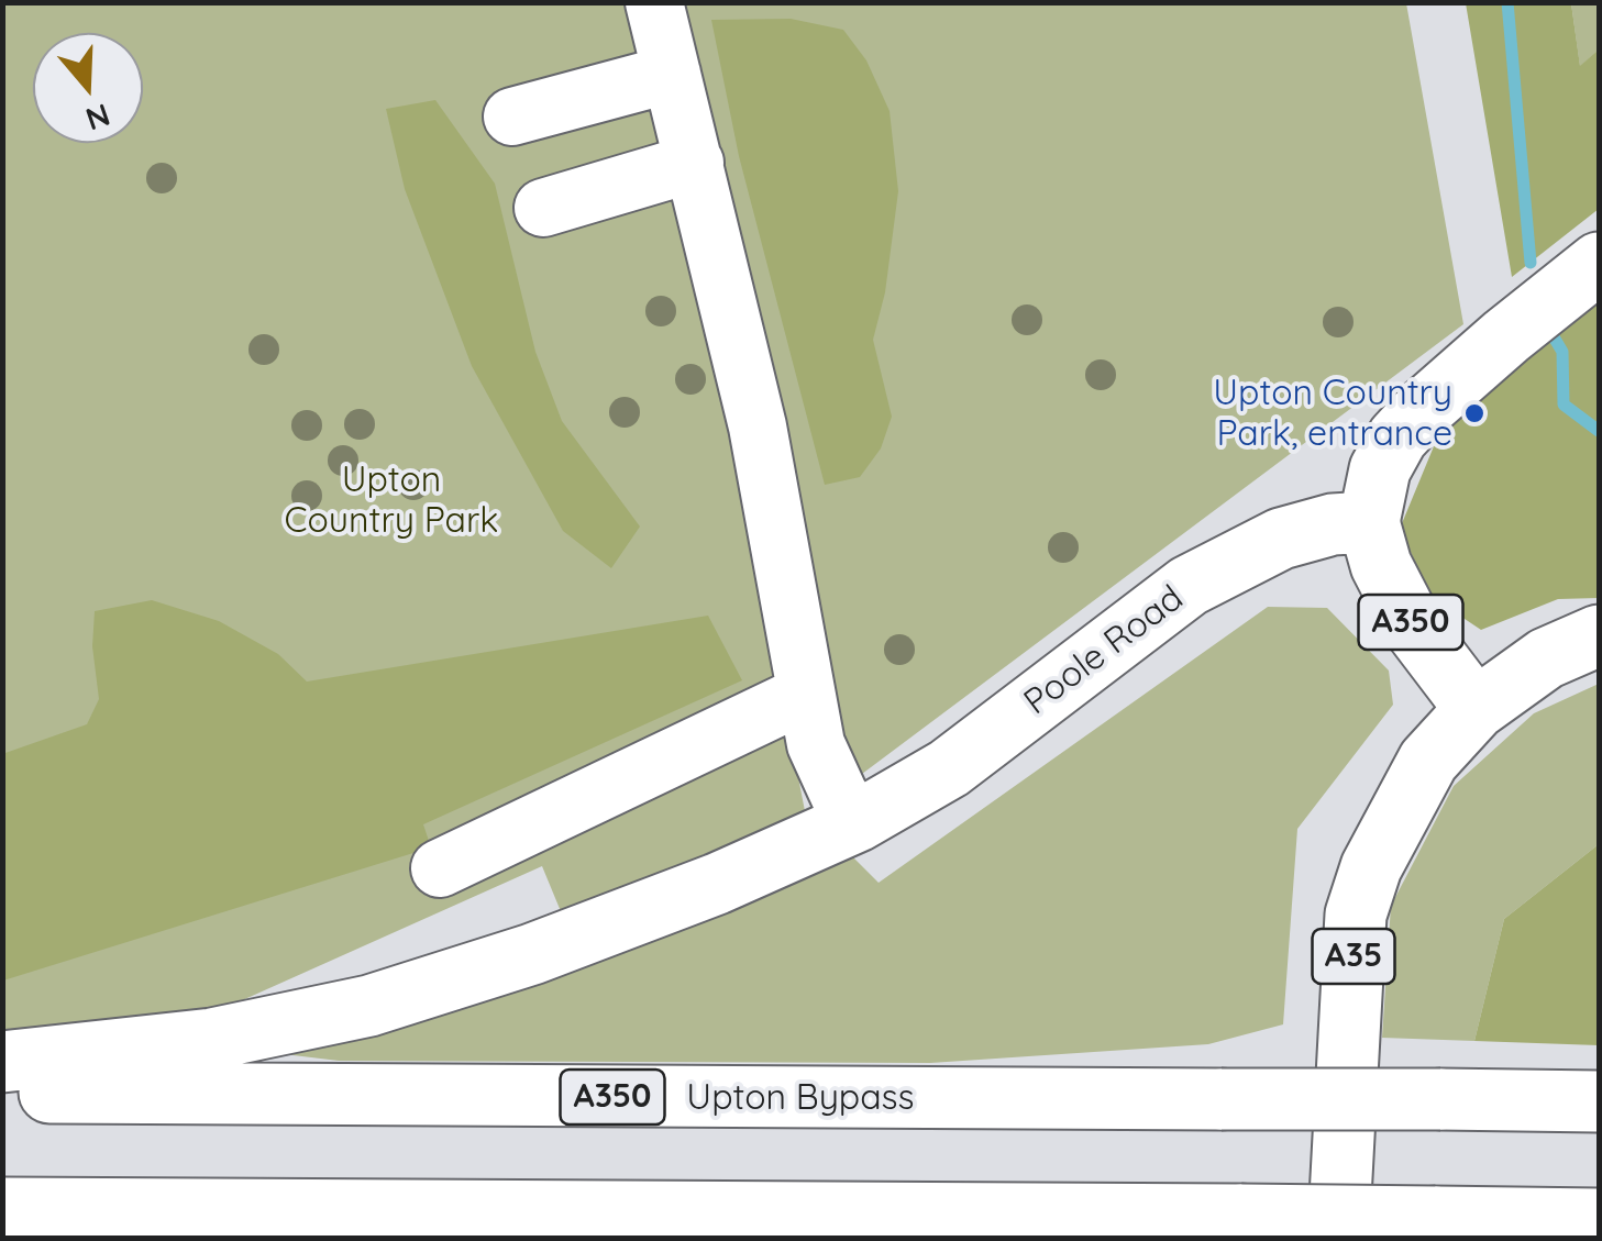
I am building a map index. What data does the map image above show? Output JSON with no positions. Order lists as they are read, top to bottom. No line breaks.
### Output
{"streets":{"main road":["A350","Poole Road","A35","Upton Bypass"]},"crossings":[["A350","Poole Road"],["A350","A35"]],"parks":["Upton Country Park"],"places":["Upton Country Park, entrance"],"north":"bottom"}
